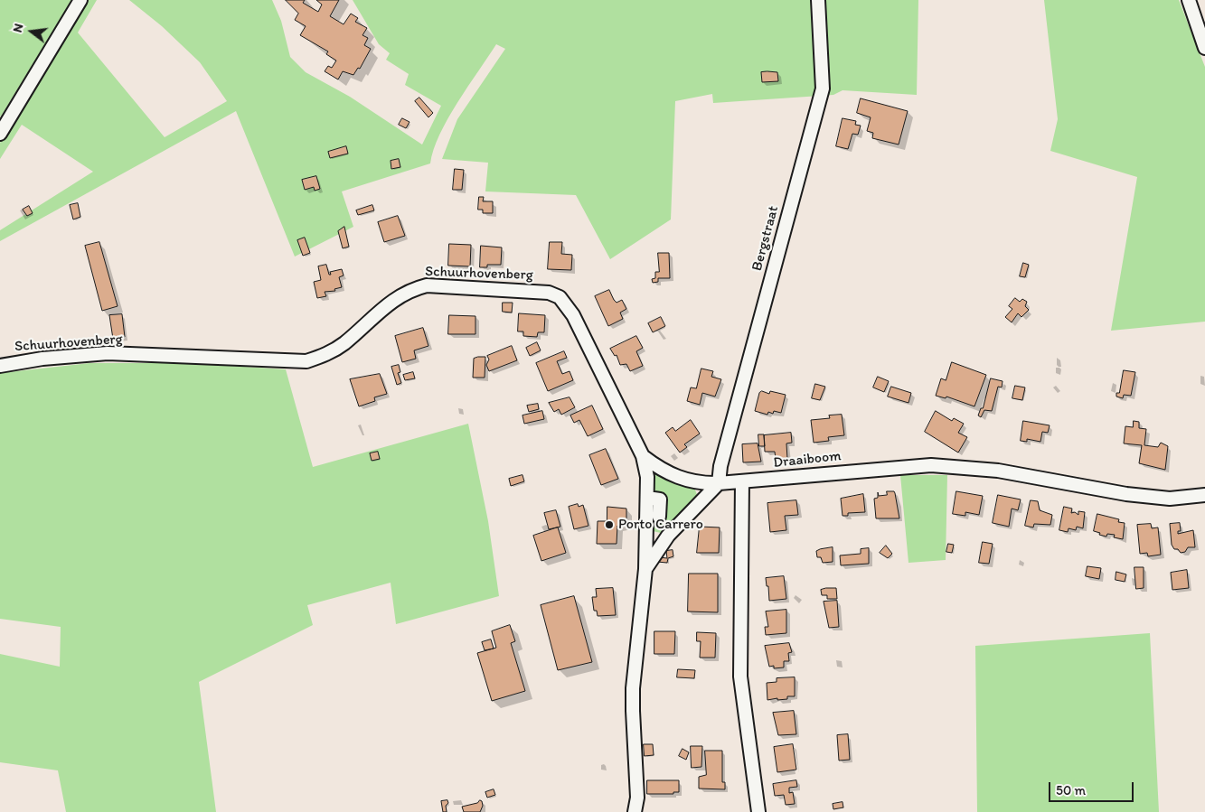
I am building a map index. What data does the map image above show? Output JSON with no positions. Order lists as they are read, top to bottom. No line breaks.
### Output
{"streets":{"street":["Bergstraat","Schuurhovenberg","Draaiboom"]},"crossings":[["Bergstraat","Schuurhovenberg"],["Schuurhovenberg","Draaiboom"]],"places":["Porto Carrero"],"scale_bar":"50 m","north":"left"}
